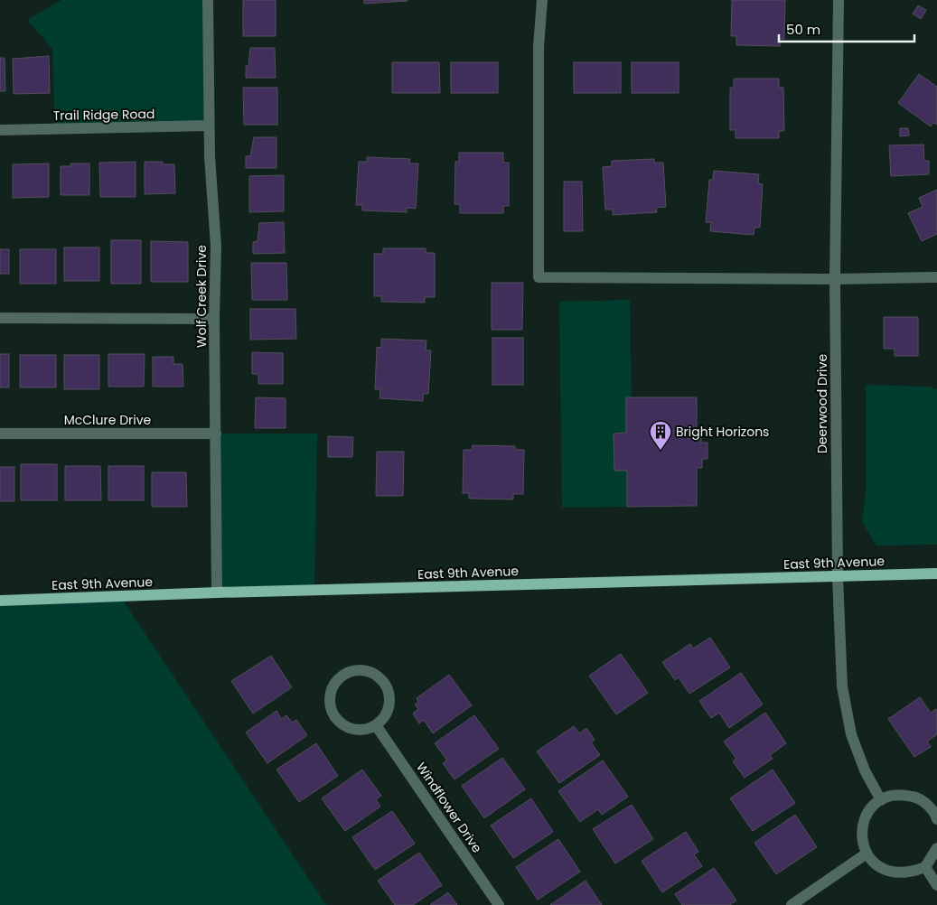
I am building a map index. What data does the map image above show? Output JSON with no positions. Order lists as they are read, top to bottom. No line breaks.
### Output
{"streets":{"main road":["East 9th Avenue"],"street":["Trail Ridge Road","Wolf Creek Drive","Deerwood Drive","McClure Drive","Windflower Drive"]},"crossings":[["Trail Ridge Road","Wolf Creek Drive"],["Wolf Creek Drive","McClure Drive"],["Wolf Creek Drive","East 9th Avenue"],["Deerwood Drive","East 9th Avenue"]],"places":{"building":["Bright Horizons"]},"scale_bar":"50 m"}
